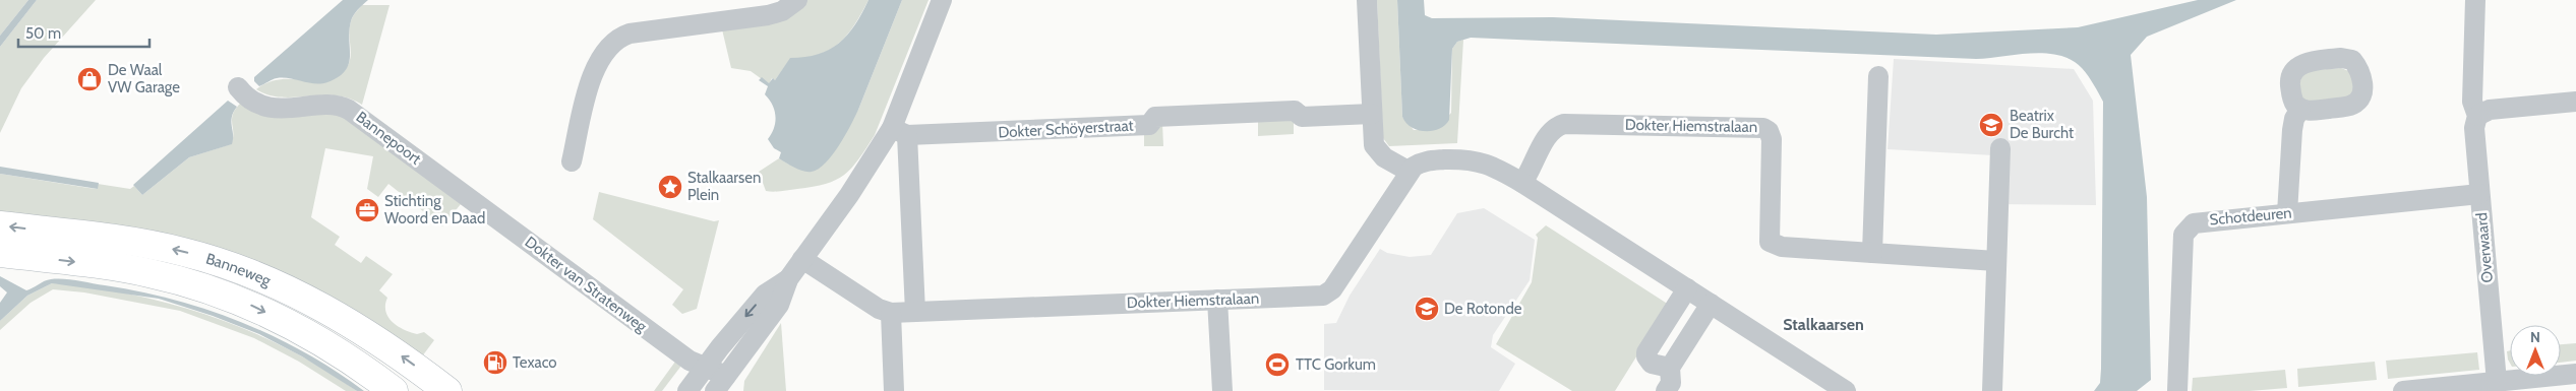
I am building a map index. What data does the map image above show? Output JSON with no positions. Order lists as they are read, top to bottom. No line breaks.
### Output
{"streets":{"main road":["Banneweg"],"street":["Dokter Hiemstralaan","Dokter Schöyerstraat","Bannepoort","Schotdeuren","Overwaard","Dokter van Stratenweg"]},"crossings":[["Bannepoort","Dokter van Stratenweg"],["Schotdeuren","Overwaard"]],"districts":["Stalkaarsen"],"places":{"shop":["De Waal VW Garage"],"school or university":["Beatrix De Burcht","De Rotonde"],"place":["Stalkaarsen Plein"],"office":["Stichting Woord en Daad"],"fuel station":["Texaco"],"sports":["TTC Gorkum"]},"scale_bar":"50 m","north":"top"}
